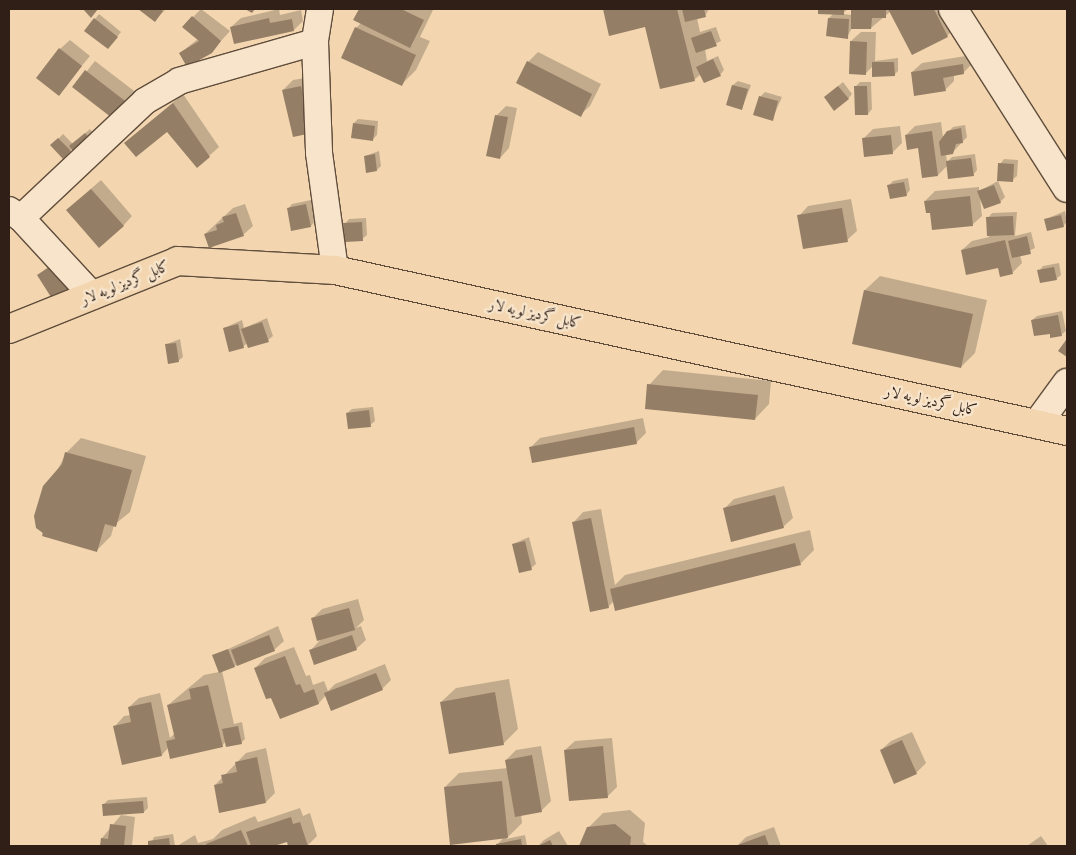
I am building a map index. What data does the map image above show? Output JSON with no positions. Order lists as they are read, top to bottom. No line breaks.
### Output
{"streets":{"highway":["کابل گردیز لویه لار"]}}
